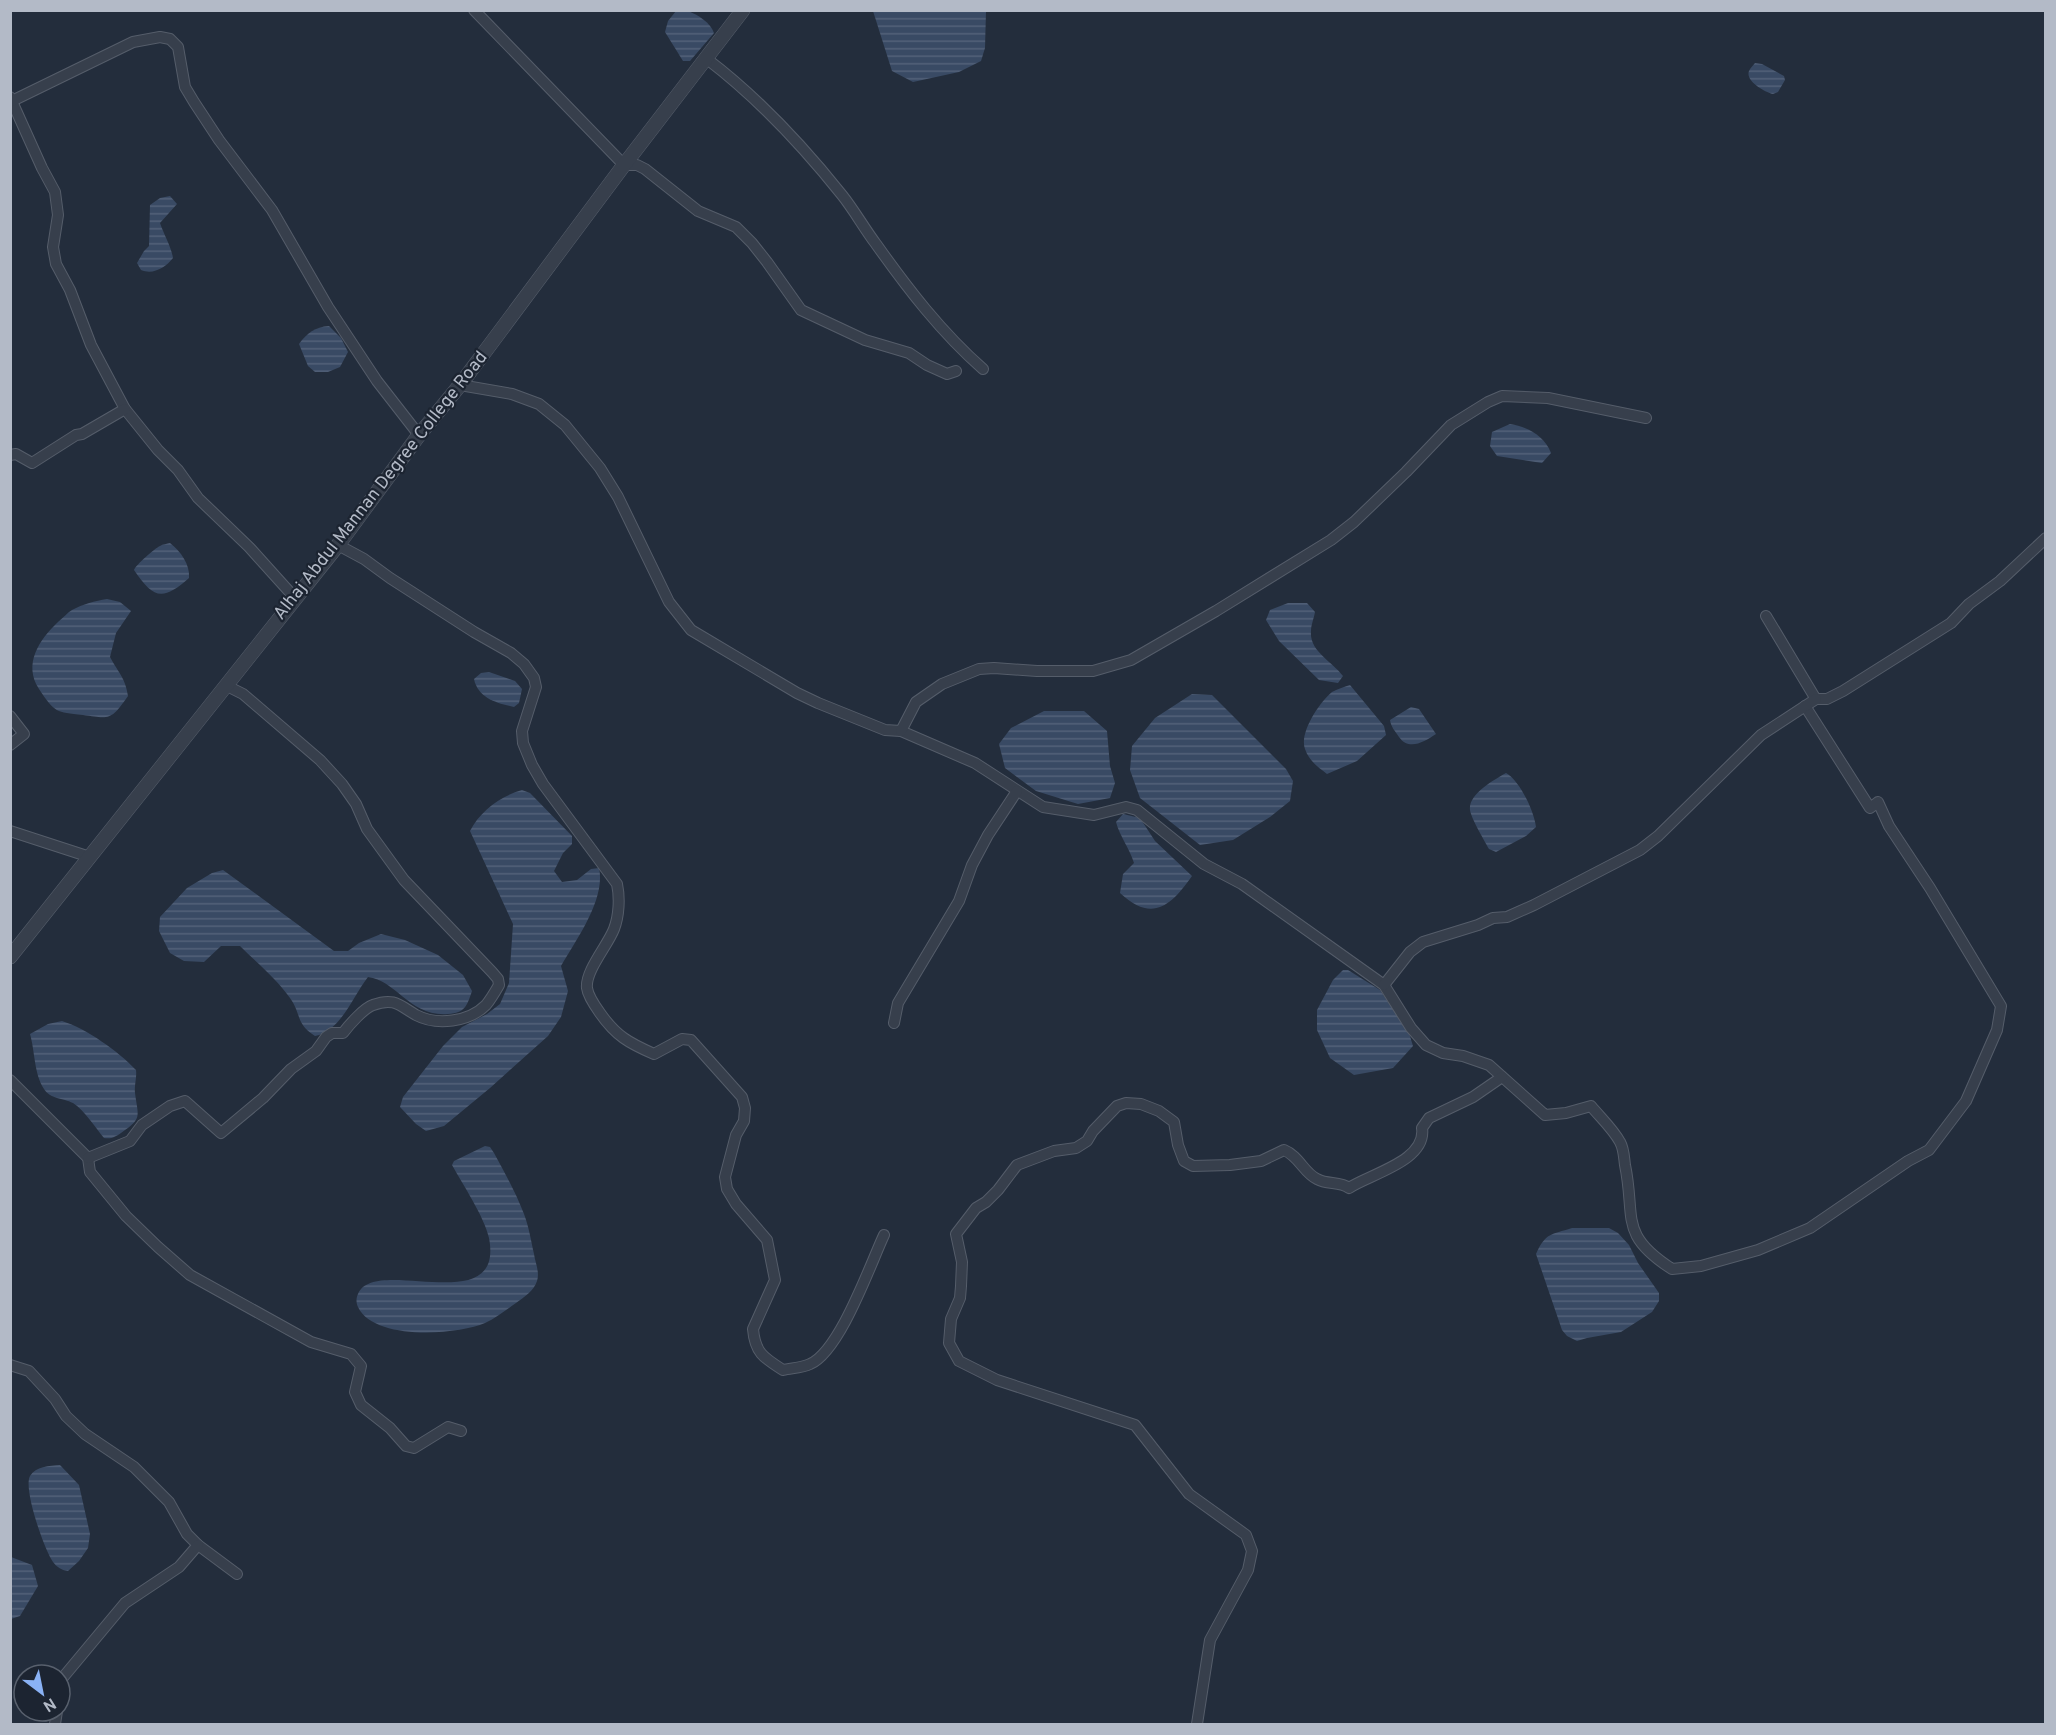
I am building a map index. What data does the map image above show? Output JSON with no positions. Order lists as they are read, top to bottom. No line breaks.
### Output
{"streets":{"street":["Alhaj Abdul Mannan Degree College Road"]},"north":"bottom right"}
